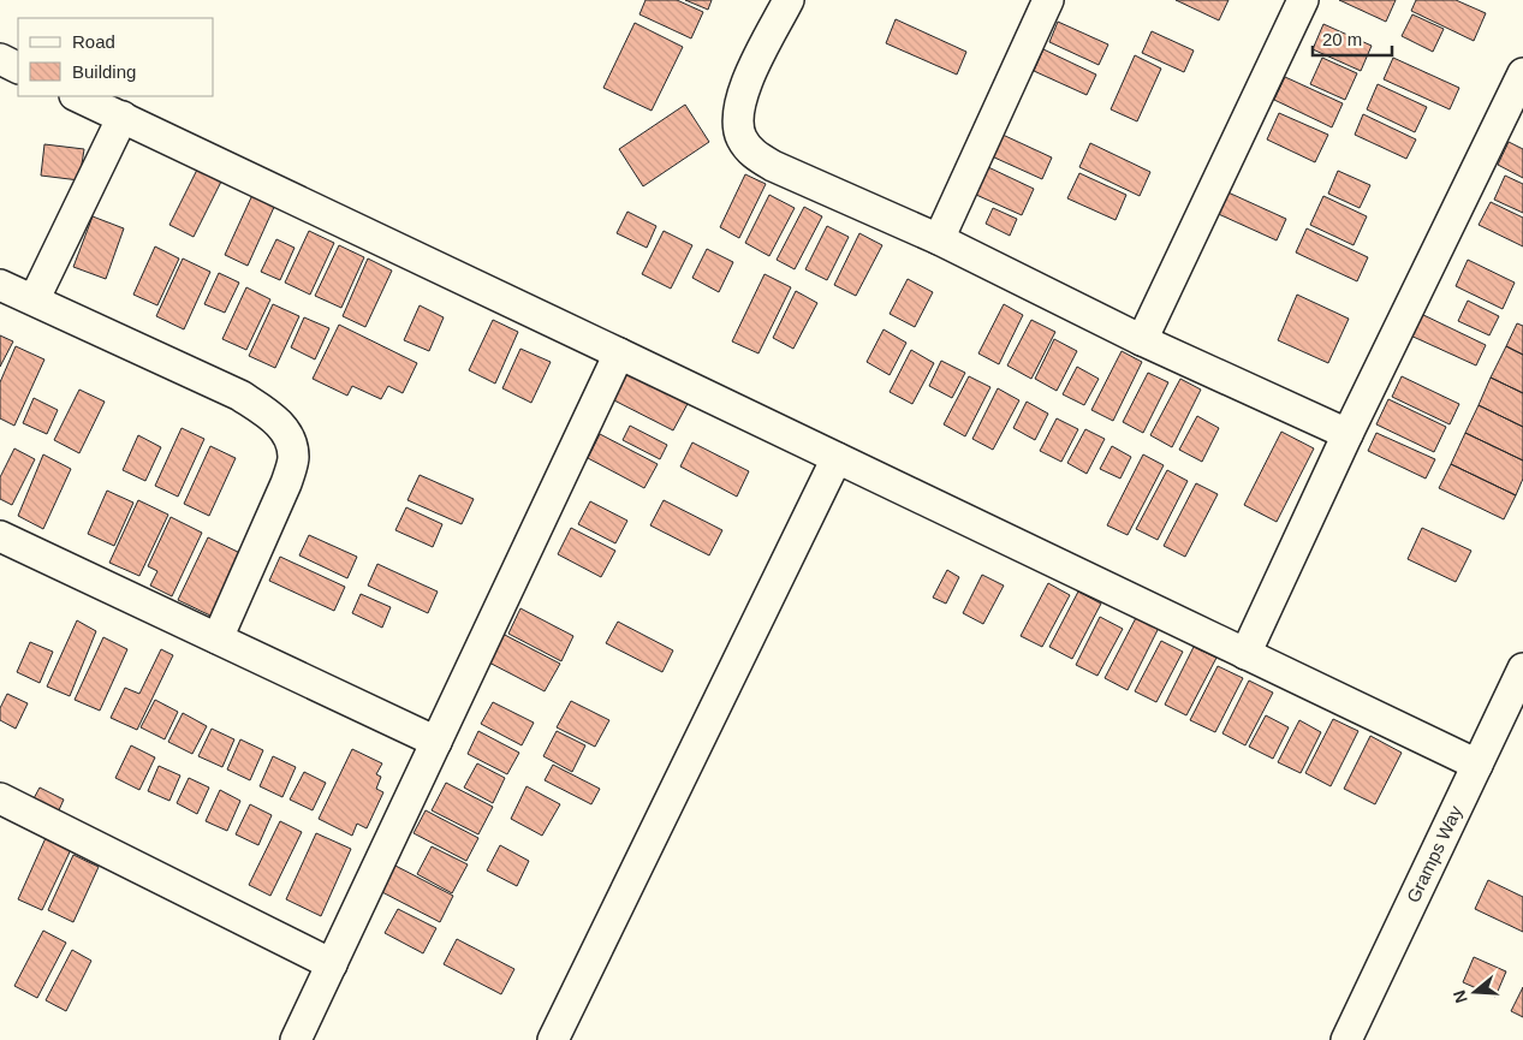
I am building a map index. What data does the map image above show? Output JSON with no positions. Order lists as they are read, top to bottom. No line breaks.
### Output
{"streets":{"street":["Gramps Way"]},"legend":["Road","Building"],"scale_bar":"20 m","north":"left"}
